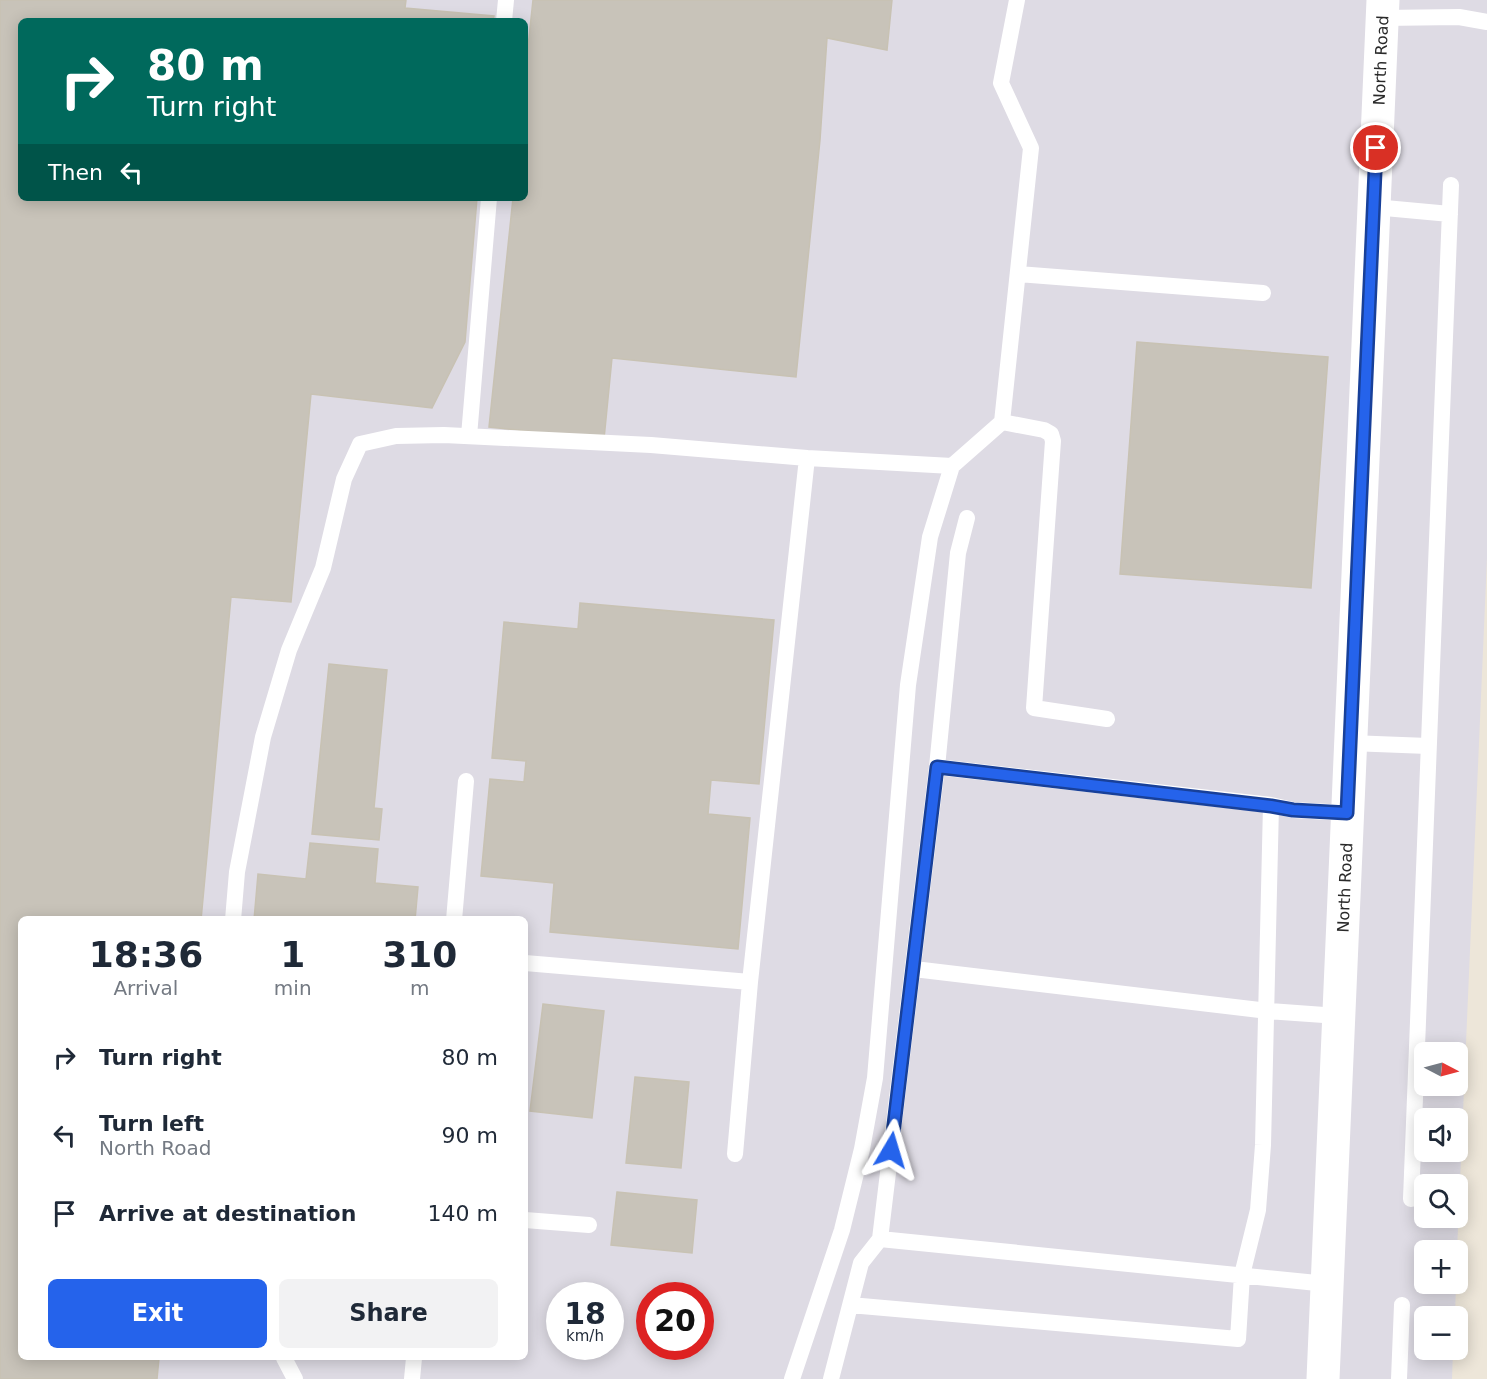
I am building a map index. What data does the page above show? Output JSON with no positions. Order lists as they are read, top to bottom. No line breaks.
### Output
{"streets":{"street":["North Road"]},"north":"right","page":{"turn":["80 m","Turn right"],"then":"Then","eta":["18:36","Arrival","1","min","310","m"],"list":[{"name":"Turn right","value":"80 m"},{"name":"Turn left","note":"North Road","value":"90 m"},{"name":"Arrive at destination","value":"140 m"}],"map_buttons":["+","−"],"buttons":["Exit","Share"],"speed":"18 km/h","limit":"20"}}
